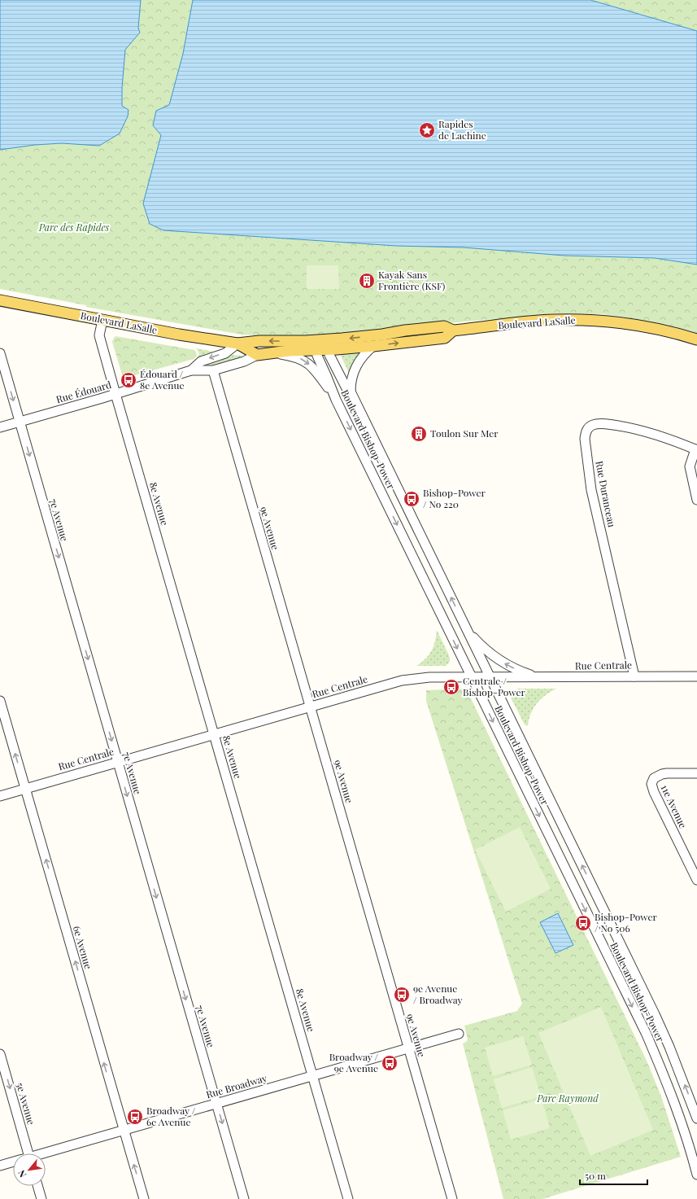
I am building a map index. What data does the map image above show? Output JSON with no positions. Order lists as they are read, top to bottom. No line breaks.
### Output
{"streets":{"main road":["Boulevard LaSalle"],"street":["Rue Édouard","Boulevard Bishop-Power","Rue Duranceau","8e Avenue","7e Avenue","9e Avenue","Rue Centrale","11e Avenue","6e Avenue","Rue Broadway","5e Avenue"]},"crossings":[["Boulevard LaSalle","Rue Édouard"],["Boulevard LaSalle","Boulevard Bishop-Power"],["Boulevard LaSalle","8e Avenue"],["Rue Édouard","8e Avenue"],["Rue Édouard","7e Avenue"],["Rue Édouard","9e Avenue"],["Boulevard Bishop-Power","Rue Centrale"],["Rue Duranceau","Rue Centrale"],["8e Avenue","Rue Centrale"],["8e Avenue","Rue Broadway"],["7e Avenue","Rue Centrale"],["7e Avenue","Rue Broadway"],["9e Avenue","Rue Centrale"],["9e Avenue","Rue Broadway"],["Rue Centrale","6e Avenue"],["6e Avenue","Rue Broadway"]],"one_way":["7e Avenue","6e Avenue","5e Avenue"],"parks":["Parc des Rapides","Parc Raymond"],"places":{"place":["Rapides de Lachine"],"building":["Kayak Sans Frontière (KSF)","Toulon Sur Mer"],"bus stop":["Édouard / 8e Avenue","Bishop-Power / No 220","Centrale / Bishop-Power","Bishop-Power / No 506","9e Avenue / Broadway","Broadway / 9e Avenue","Broadway / 6e Avenue"]},"scale_bar":"50 m","north":"bottom left"}
